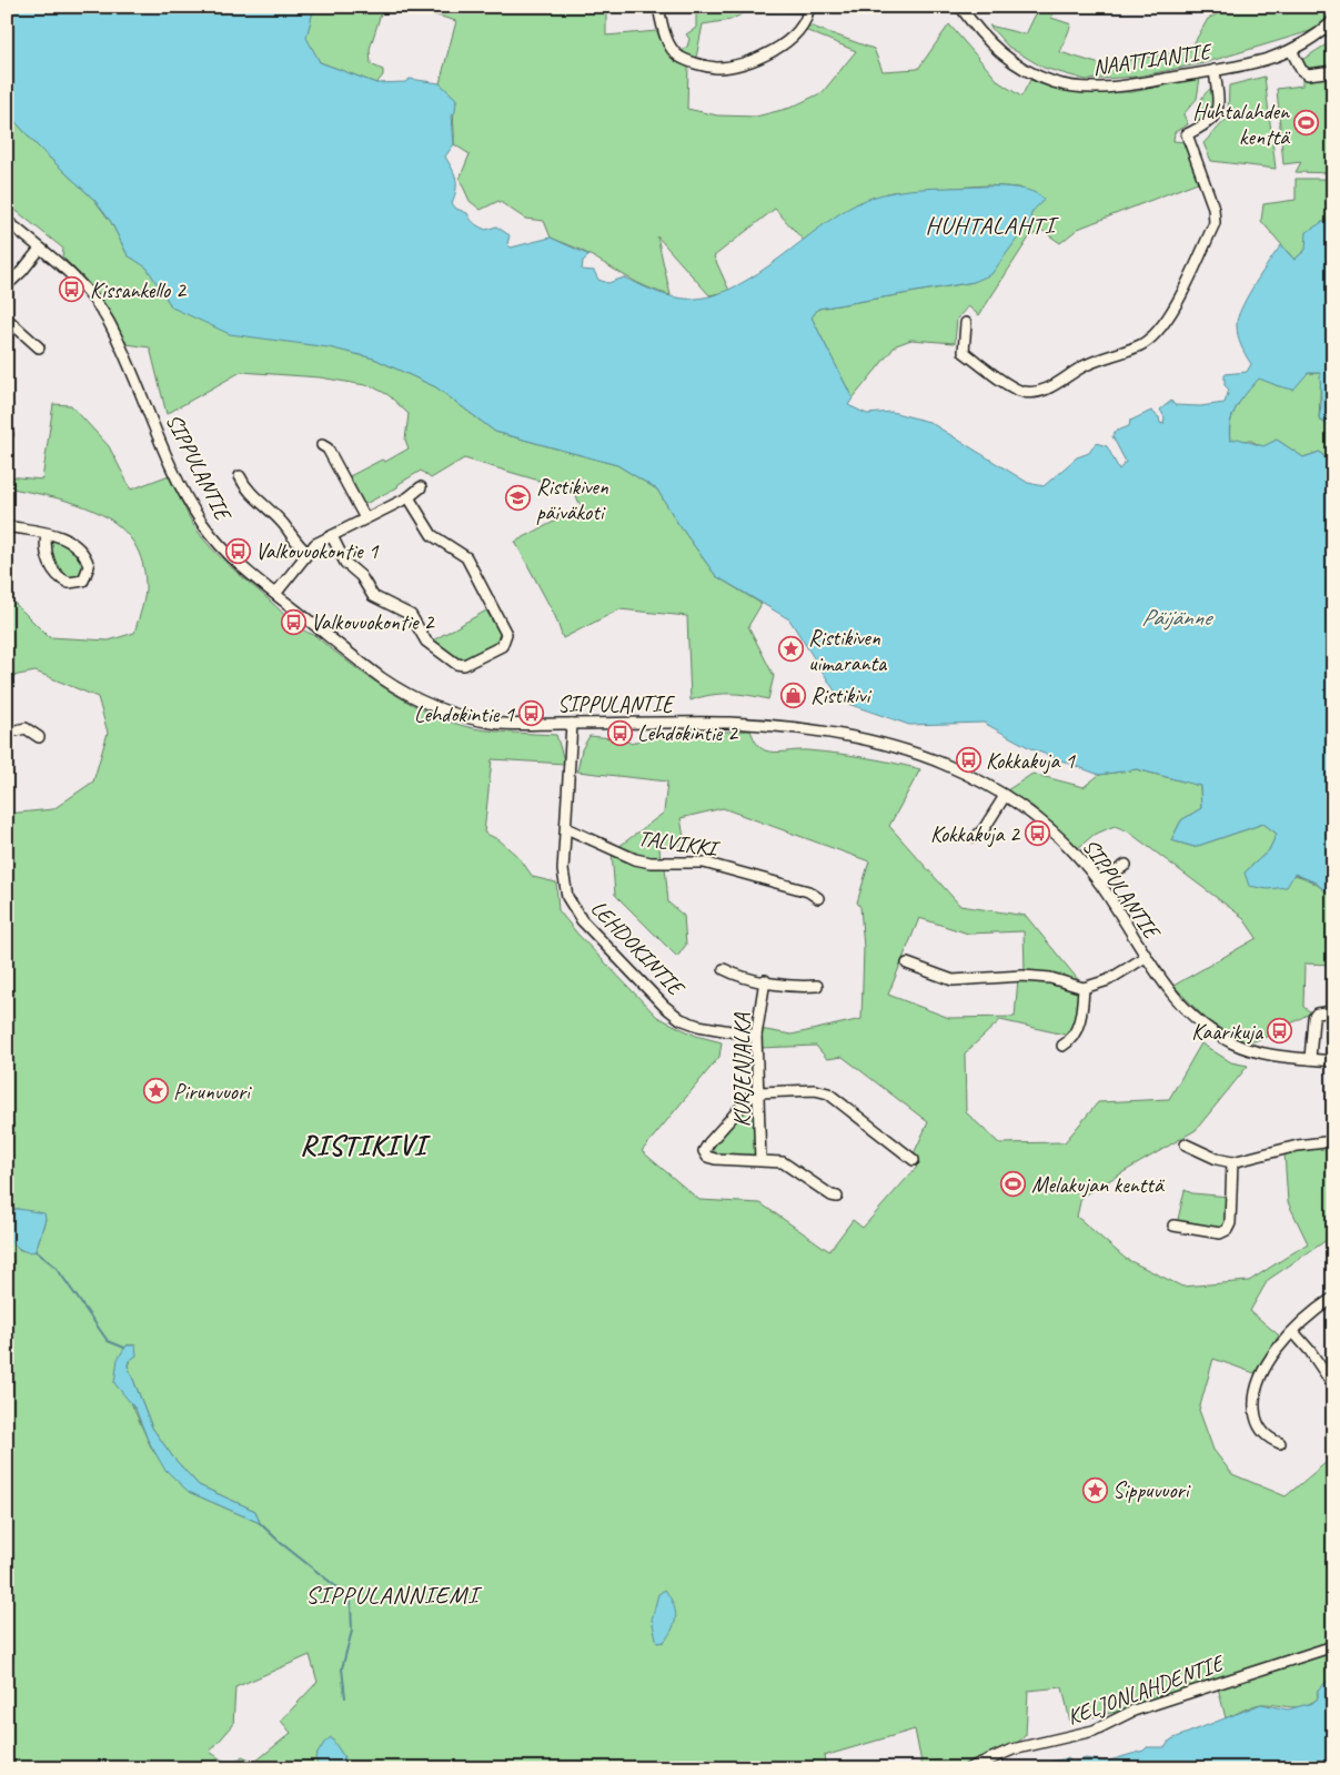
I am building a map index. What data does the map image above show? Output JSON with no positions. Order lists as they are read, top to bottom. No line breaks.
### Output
{"streets":{"street":["NAATTIANTIE","SIPPULANTIE","TALVIKKI","LEHDOKINTIE","KURJENJALKA","KELJONLAHDENTIE"]},"crossings":[["SIPPULANTIE","LEHDOKINTIE"],["TALVIKKI","LEHDOKINTIE"],["LEHDOKINTIE","KURJENJALKA"]],"districts":["HUHTALAHTI","RISTIKIVI","SIPPULANNIEMI"],"water":["Päijänne"],"places":{"sports":["Huhtalahden kenttä","Melakujan kenttä"],"bus stop":["Kissankello 2","Valkovuokontie 1","Valkovuokontie 2","Lehdokintie 1","Lehdokintie 2","Kokkakuja 1","Kokkakuja 2","Kaarikuja"],"school or university":["Ristikiven päiväkoti"],"place":["Ristikiven uimaranta","Pirunvuori","Sippuvuori"],"shop":["Ristikivi"]}}
